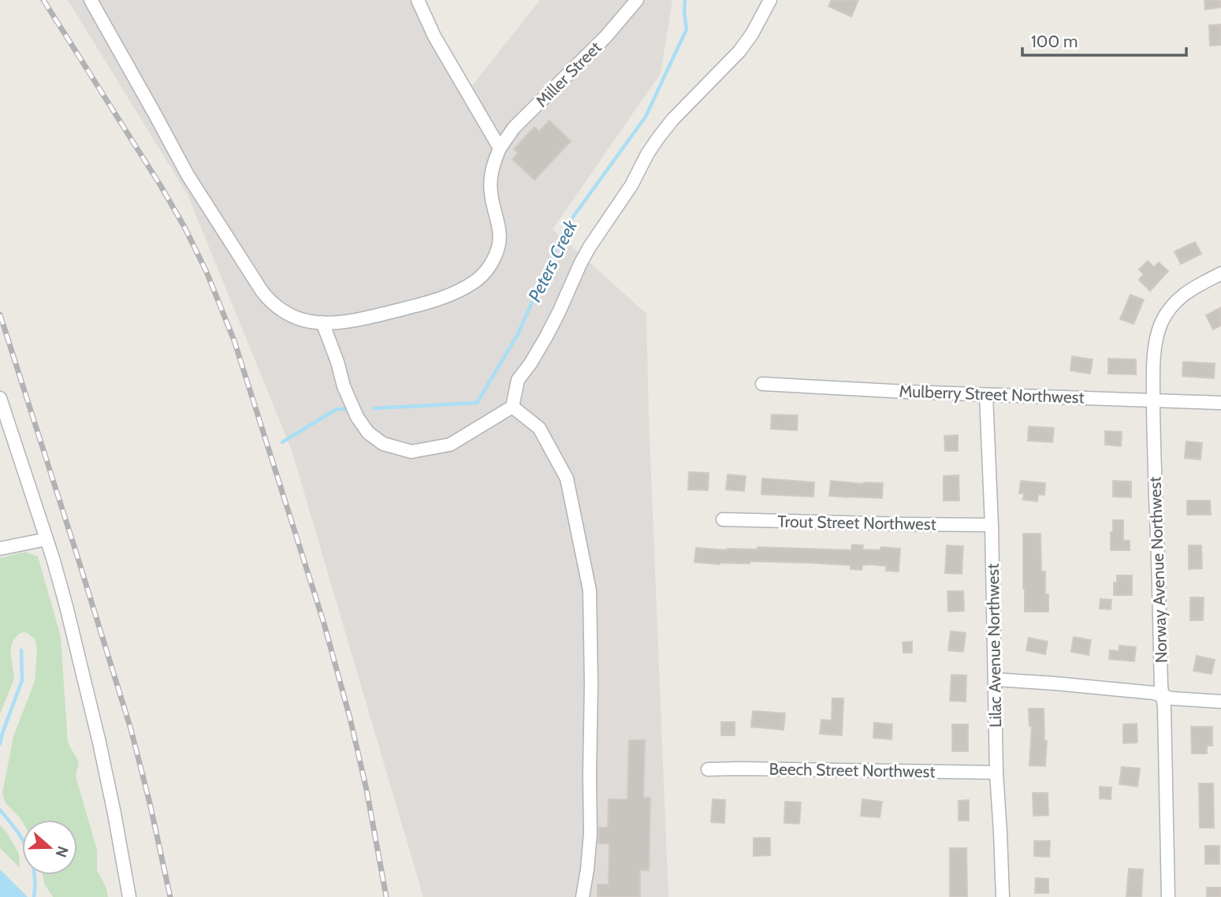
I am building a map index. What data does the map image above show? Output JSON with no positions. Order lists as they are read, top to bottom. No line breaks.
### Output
{"streets":{"street":["Miller Street","Mulberry Street Northwest","Trout Street Northwest","Norway Avenue Northwest","Lilac Avenue Northwest","Beech Street Northwest"]},"crossings":[["Mulberry Street Northwest","Norway Avenue Northwest"],["Mulberry Street Northwest","Lilac Avenue Northwest"],["Trout Street Northwest","Lilac Avenue Northwest"],["Lilac Avenue Northwest","Beech Street Northwest"]],"water":["Peters Creek"],"scale_bar":"100 m","north":"right"}
